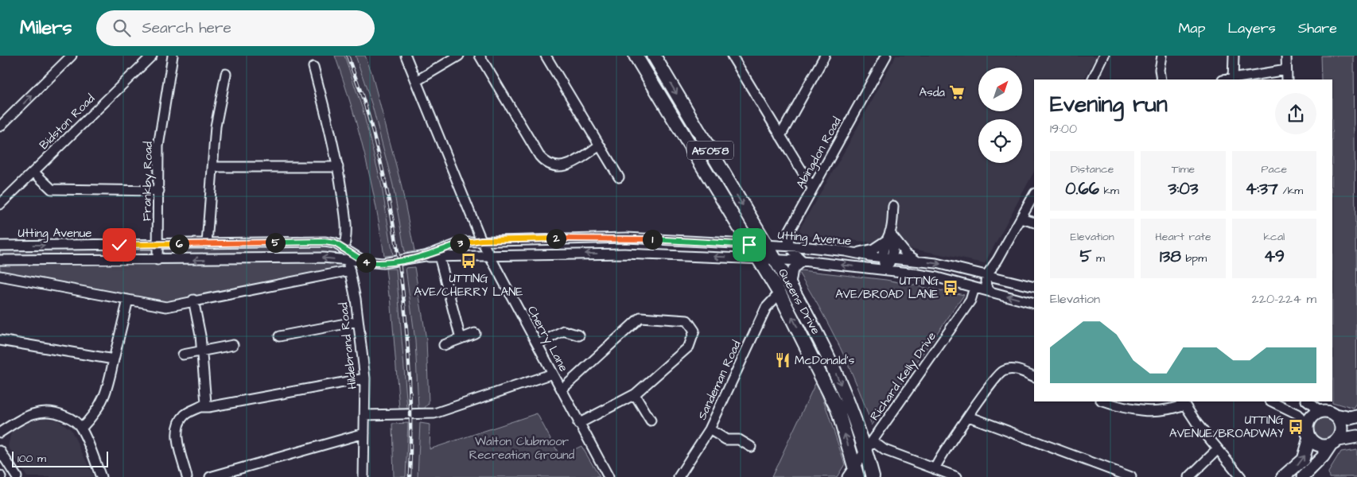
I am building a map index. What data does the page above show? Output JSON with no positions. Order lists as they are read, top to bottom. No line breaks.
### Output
{"streets":{"highway":["A5058","Queens Drive"],"street":["Bidston Road","Abingdon Road","Frankby Road","Utting Avenue","Cherry Lane","Hildebrand Road","Richard Kelly Drive","Sandeman Road"]},"crossings":[["Abingdon Road","Utting Avenue"],["Frankby Road","Utting Avenue"],["Utting Avenue","Queens Drive"],["Utting Avenue","Cherry Lane"],["Utting Avenue","Hildebrand Road"],["Utting Avenue","Richard Kelly Drive"],["Queens Drive","Richard Kelly Drive"],["Queens Drive","Sandeman Road"]],"parks":["Walton Clubmoor Recreation Ground"],"places":{"supermarket":["Asda"],"bus stop":["UTTING AVE/CHERRY LANE","UTTING AVE/BROAD LANE","UTTING AVENUE/BROADWAY"],"restaurant":["McDonald's"]},"scale_bar":"100 m","north":"top right","page":{"header":"Milers","search":"Search here","nav":["Map","Layers","Share"],"heading":["Evening run","19:00"],"stats":[["Distance","0.66 km"],["Time","3:03"],["Pace","4:37 /km"],["Elevation","5 m"],["Heart rate","138 bpm"],["kcal","49"]],"pins":["2","1","5","3","6","4"],"chart":["Elevation","220–224 m"],"scale":"100 m"}}
